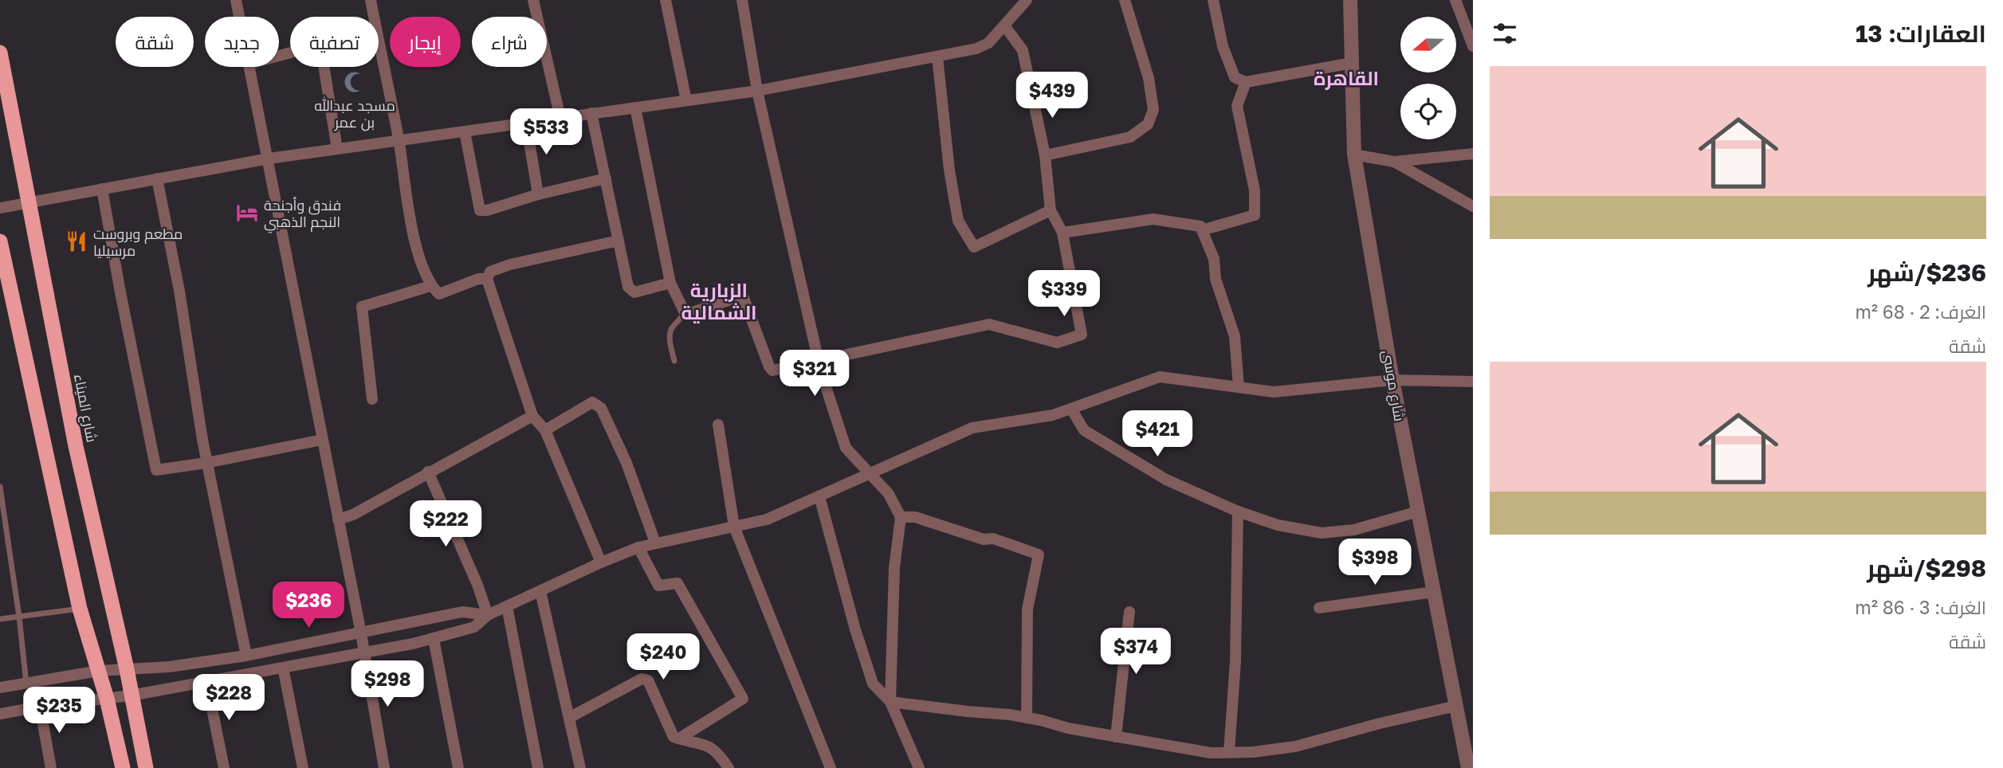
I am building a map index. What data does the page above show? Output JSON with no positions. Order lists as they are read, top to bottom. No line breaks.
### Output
{"streets":{"highway":["شارع الميناء"],"street":["شارع موسى"]},"districts":["القاهرة","الزبارية الشمالية"],"places":{"mosque":["مسجد عبدالله بن عمر"],"hotel":["فندق وأجنحة النجم الذهبي"],"restaurant":["مطعم وبروست مرسيليا"]},"north":"left","page":{"heading":"العقارات: 13","chip":["شراء","إيجار","تصفية","جديد","شقة"],"list":[{"name":"$236/شهر","note":"الغرف: 2 · 68 m² · شقة"},{"name":"$298/شهر","note":"الغرف: 3 · 86 m² · شقة"}],"price":["$439","$533","$339","$321","$421","$222","$398","$236","$374","$240","$298","$228","$235"]}}
